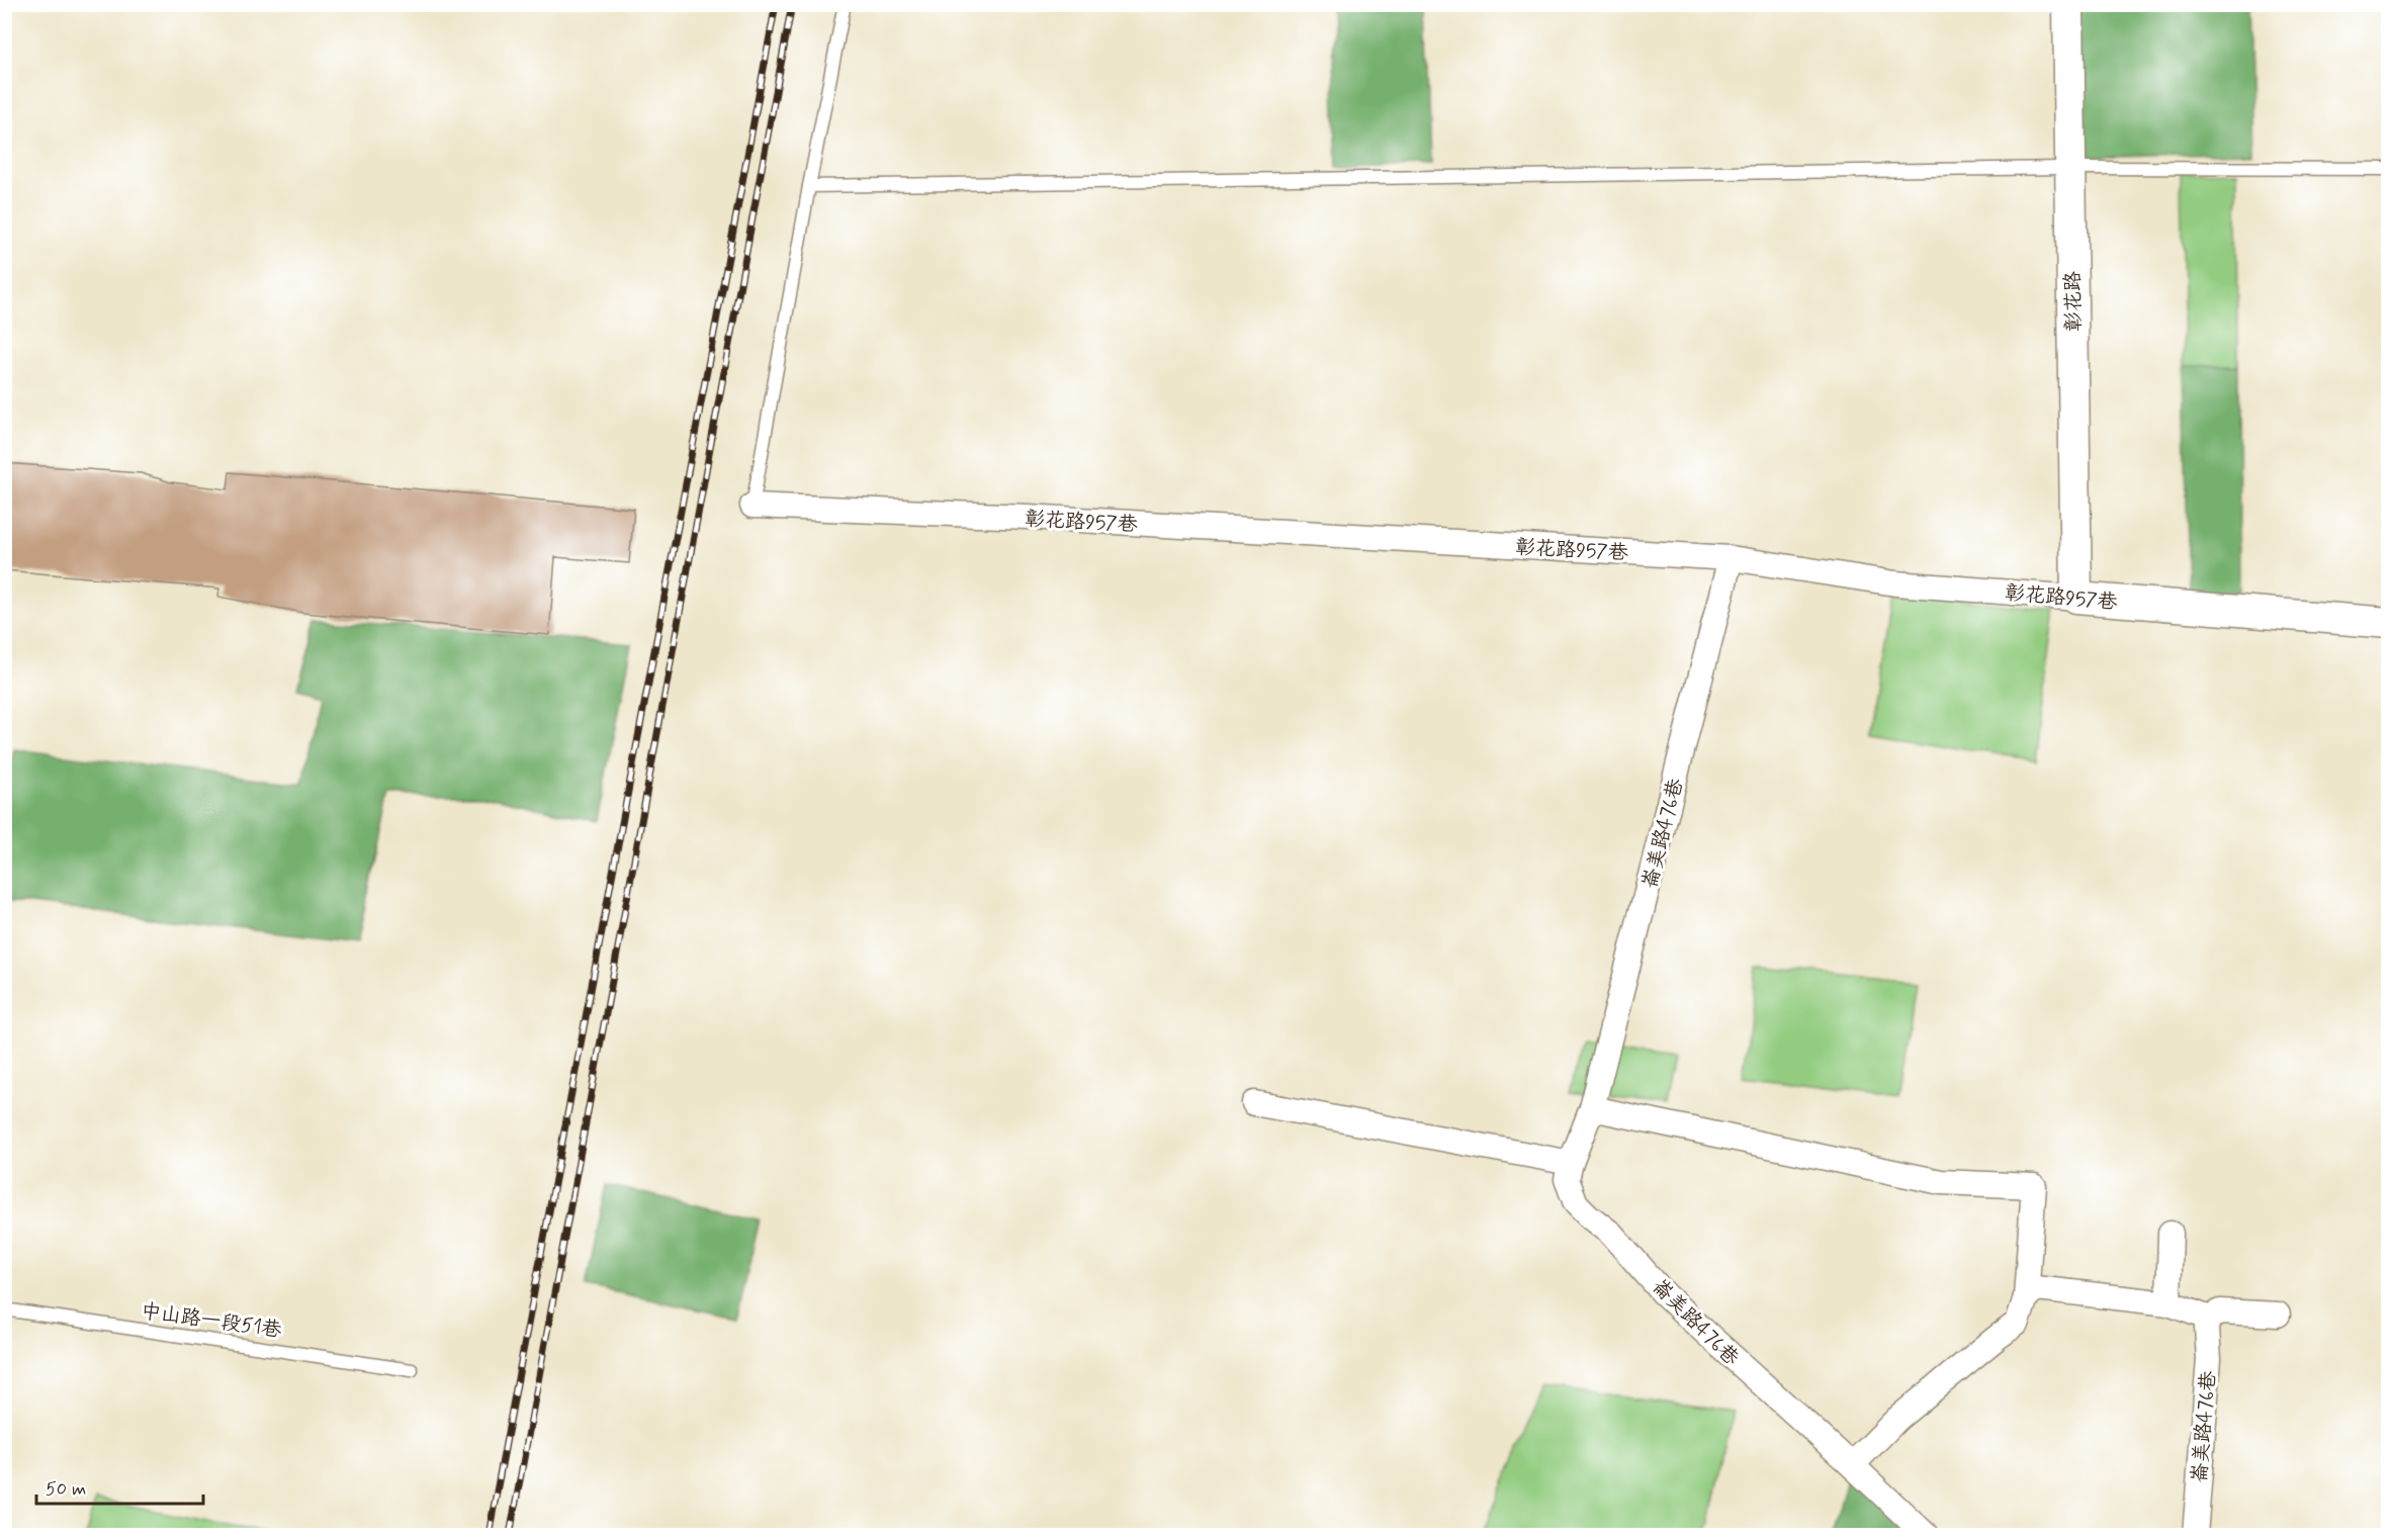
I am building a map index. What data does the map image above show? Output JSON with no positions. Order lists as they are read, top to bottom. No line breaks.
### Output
{"streets":{"street":["彰花路","彰花路957巷","崙美路476巷"],"lane":["中山路一段51巷"]},"crossings":[["彰花路","彰花路957巷"],["彰花路957巷","崙美路476巷"]],"scale_bar":"50 m"}
